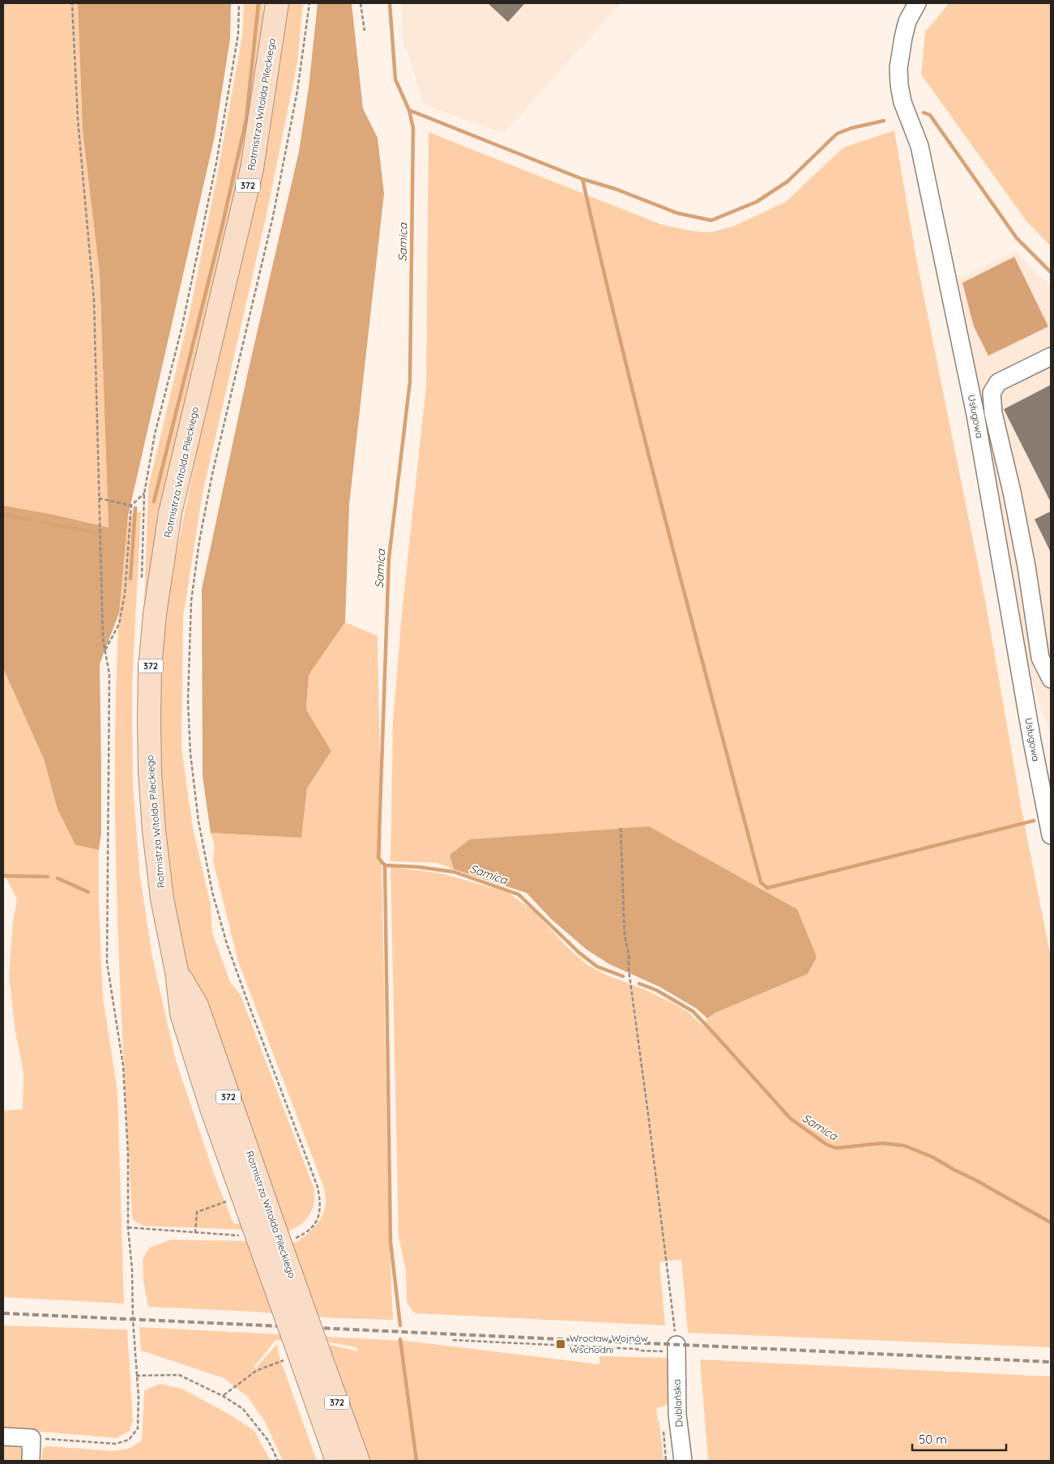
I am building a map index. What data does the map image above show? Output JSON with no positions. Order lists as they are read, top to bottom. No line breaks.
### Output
{"streets":{"main road":["Rotmistrza Witolda Pileckiego","372"],"street":["Usługowa","Dublańska"]},"water":["Samica"],"places":{"transit":["Wrocław Wojnów Wschodni"]},"scale_bar":"50 m"}
